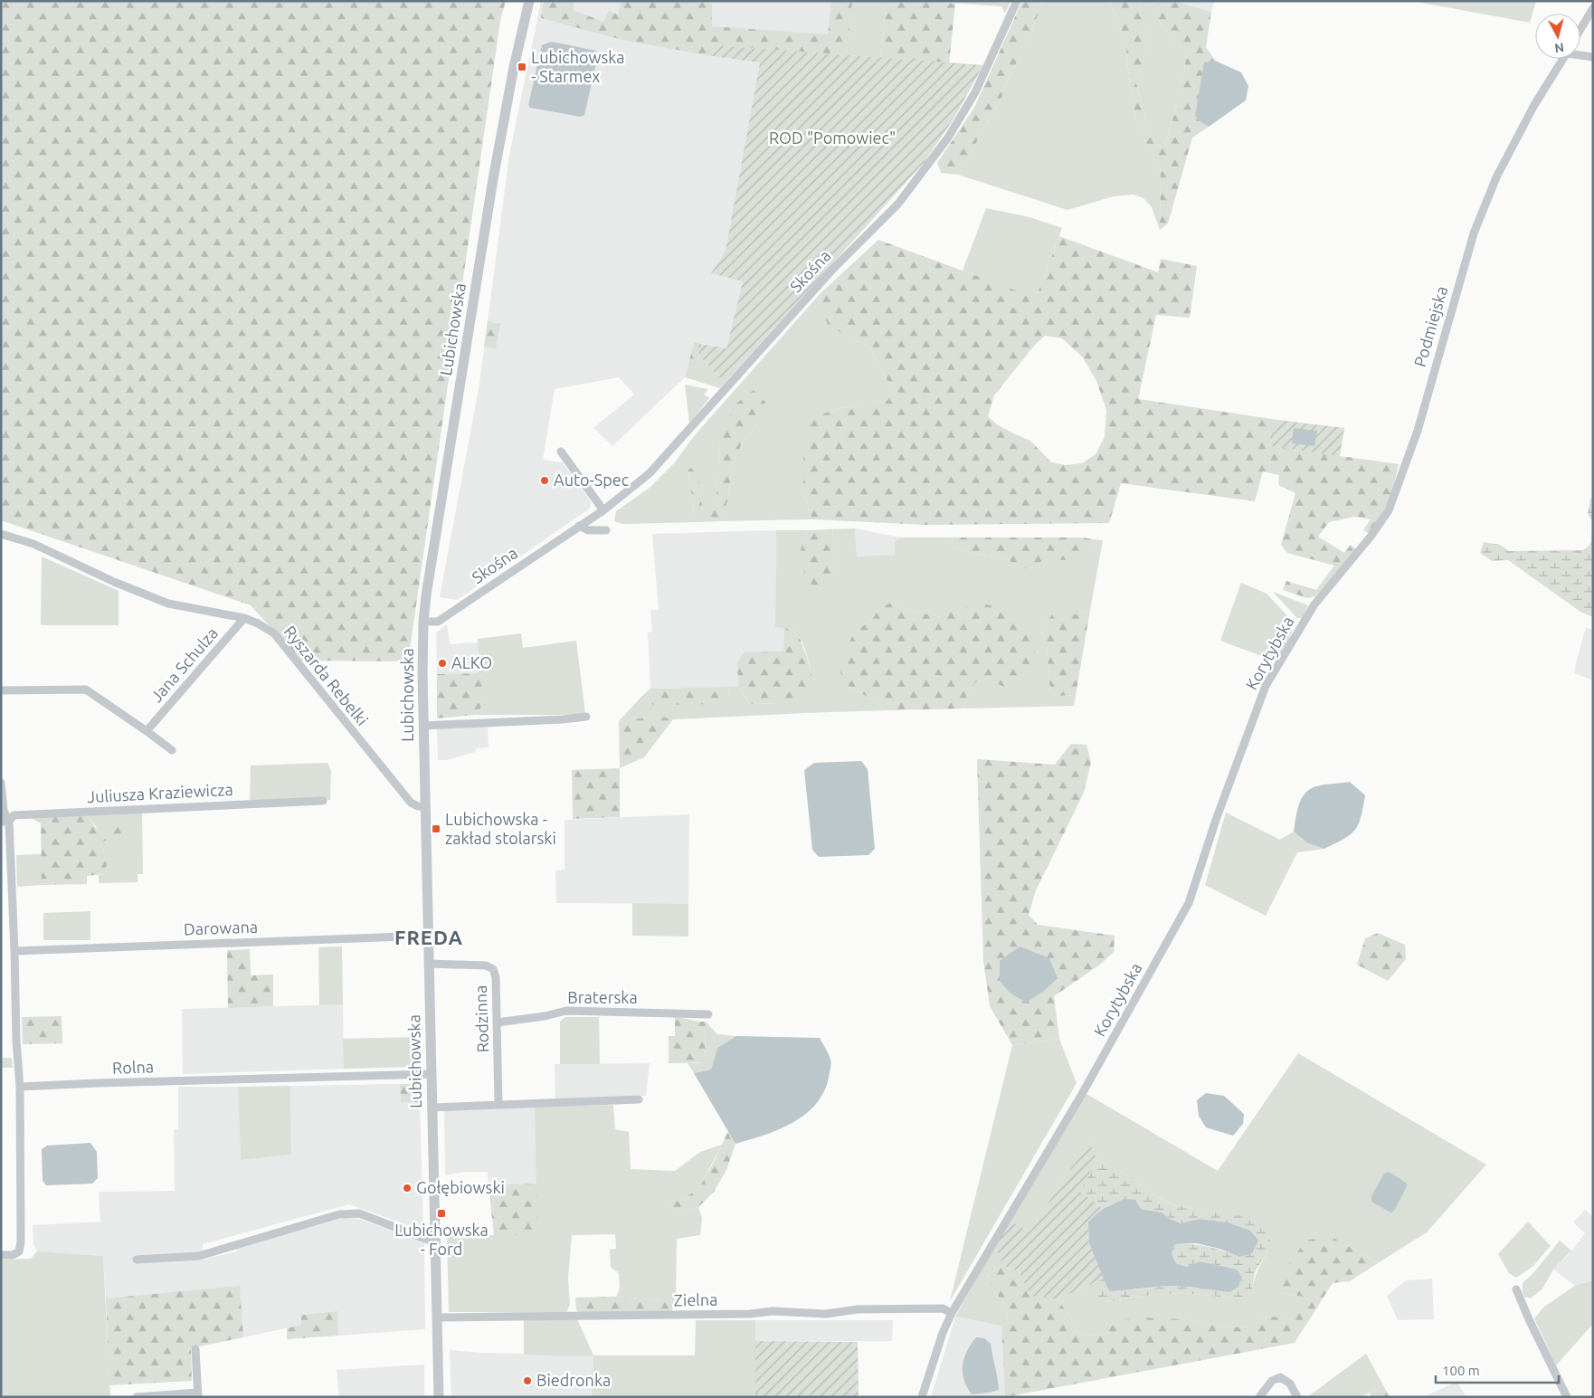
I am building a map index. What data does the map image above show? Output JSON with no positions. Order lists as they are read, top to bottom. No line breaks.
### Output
{"streets":{"street":["Skośna","Podmiejska","Lubichowska","Korytybska","Jana Schulza","Ryszarda Rebelki","Juliusza Kraziewicza","Darowana","Braterska","Rodzinna","Rolna","Zielna"]},"crossings":[["Skośna","Lubichowska"],["Podmiejska","Korytybska"],["Lubichowska","Ryszarda Rebelki"],["Lubichowska","Darowana"],["Lubichowska","Rodzinna"],["Lubichowska","Rolna"],["Lubichowska","Zielna"],["Korytybska","Zielna"],["Jana Schulza","Ryszarda Rebelki"],["Braterska","Rodzinna"]],"districts":["FREDA"],"parks":["ROD \"Pomowiec\""],"places":{"transit":["Lubichowska - Starmex","Lubichowska - zakład stolarski","Lubichowska - Ford"],"other":["Auto-Spec","ALKO","Gołębiowski","Biedronka"]},"scale_bar":"100 m","north":"bottom"}
